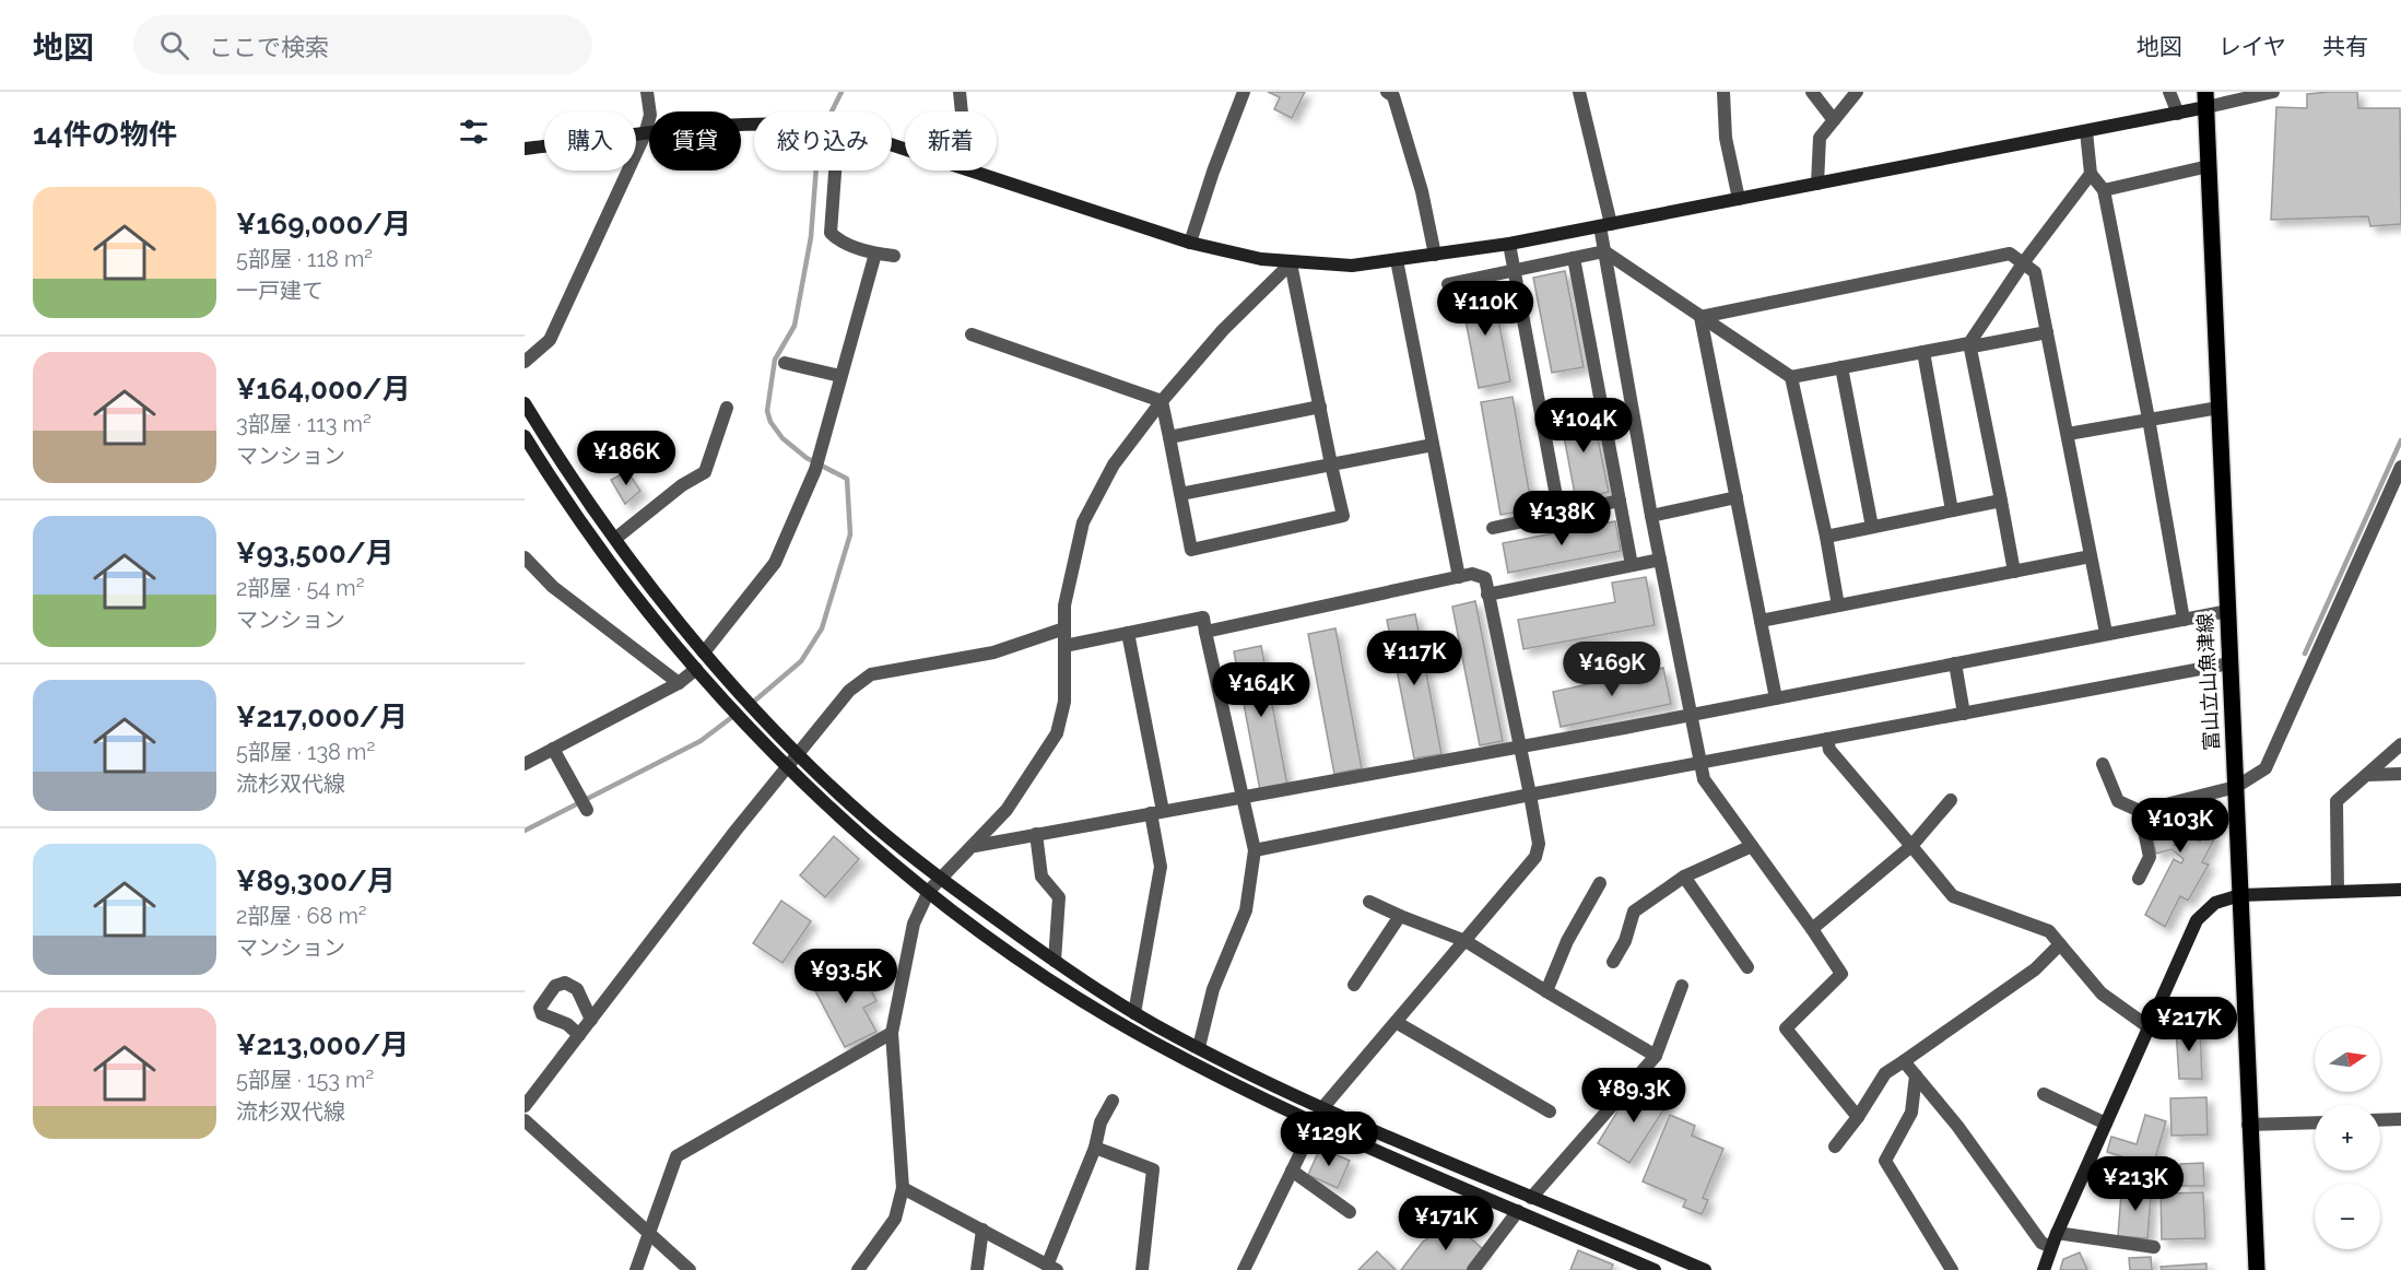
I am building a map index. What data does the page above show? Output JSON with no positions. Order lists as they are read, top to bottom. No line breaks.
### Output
{"streets":{"main road":["富山立山魚津線"]},"north":"right","page":{"header":"地図","search":"ここで検索","nav":["地図","レイヤ","共有"],"heading":"14件の物件","chip":["購入","賃貸","絞り込み","新着"],"list":[{"name":"¥169,000/月","note":"5部屋 · 118 m² · 一戸建て"},{"name":"¥164,000/月","note":"3部屋 · 113 m² · マンション"},{"name":"¥93,500/月","note":"2部屋 · 54 m² · マンション"},{"name":"¥217,000/月","note":"5部屋 · 138 m² · 流杉双代線"},{"name":"¥89,300/月","note":"2部屋 · 68 m² · マンション"},{"name":"¥213,000/月","note":"5部屋 · 153 m² · 流杉双代線"}],"price":["¥110K","¥104K","¥186K","¥138K","¥117K","¥169K","¥164K","¥103K","¥93.5K","¥217K","¥89.3K","¥129K","¥213K","¥171K"],"map_buttons":["+","−"]}}
